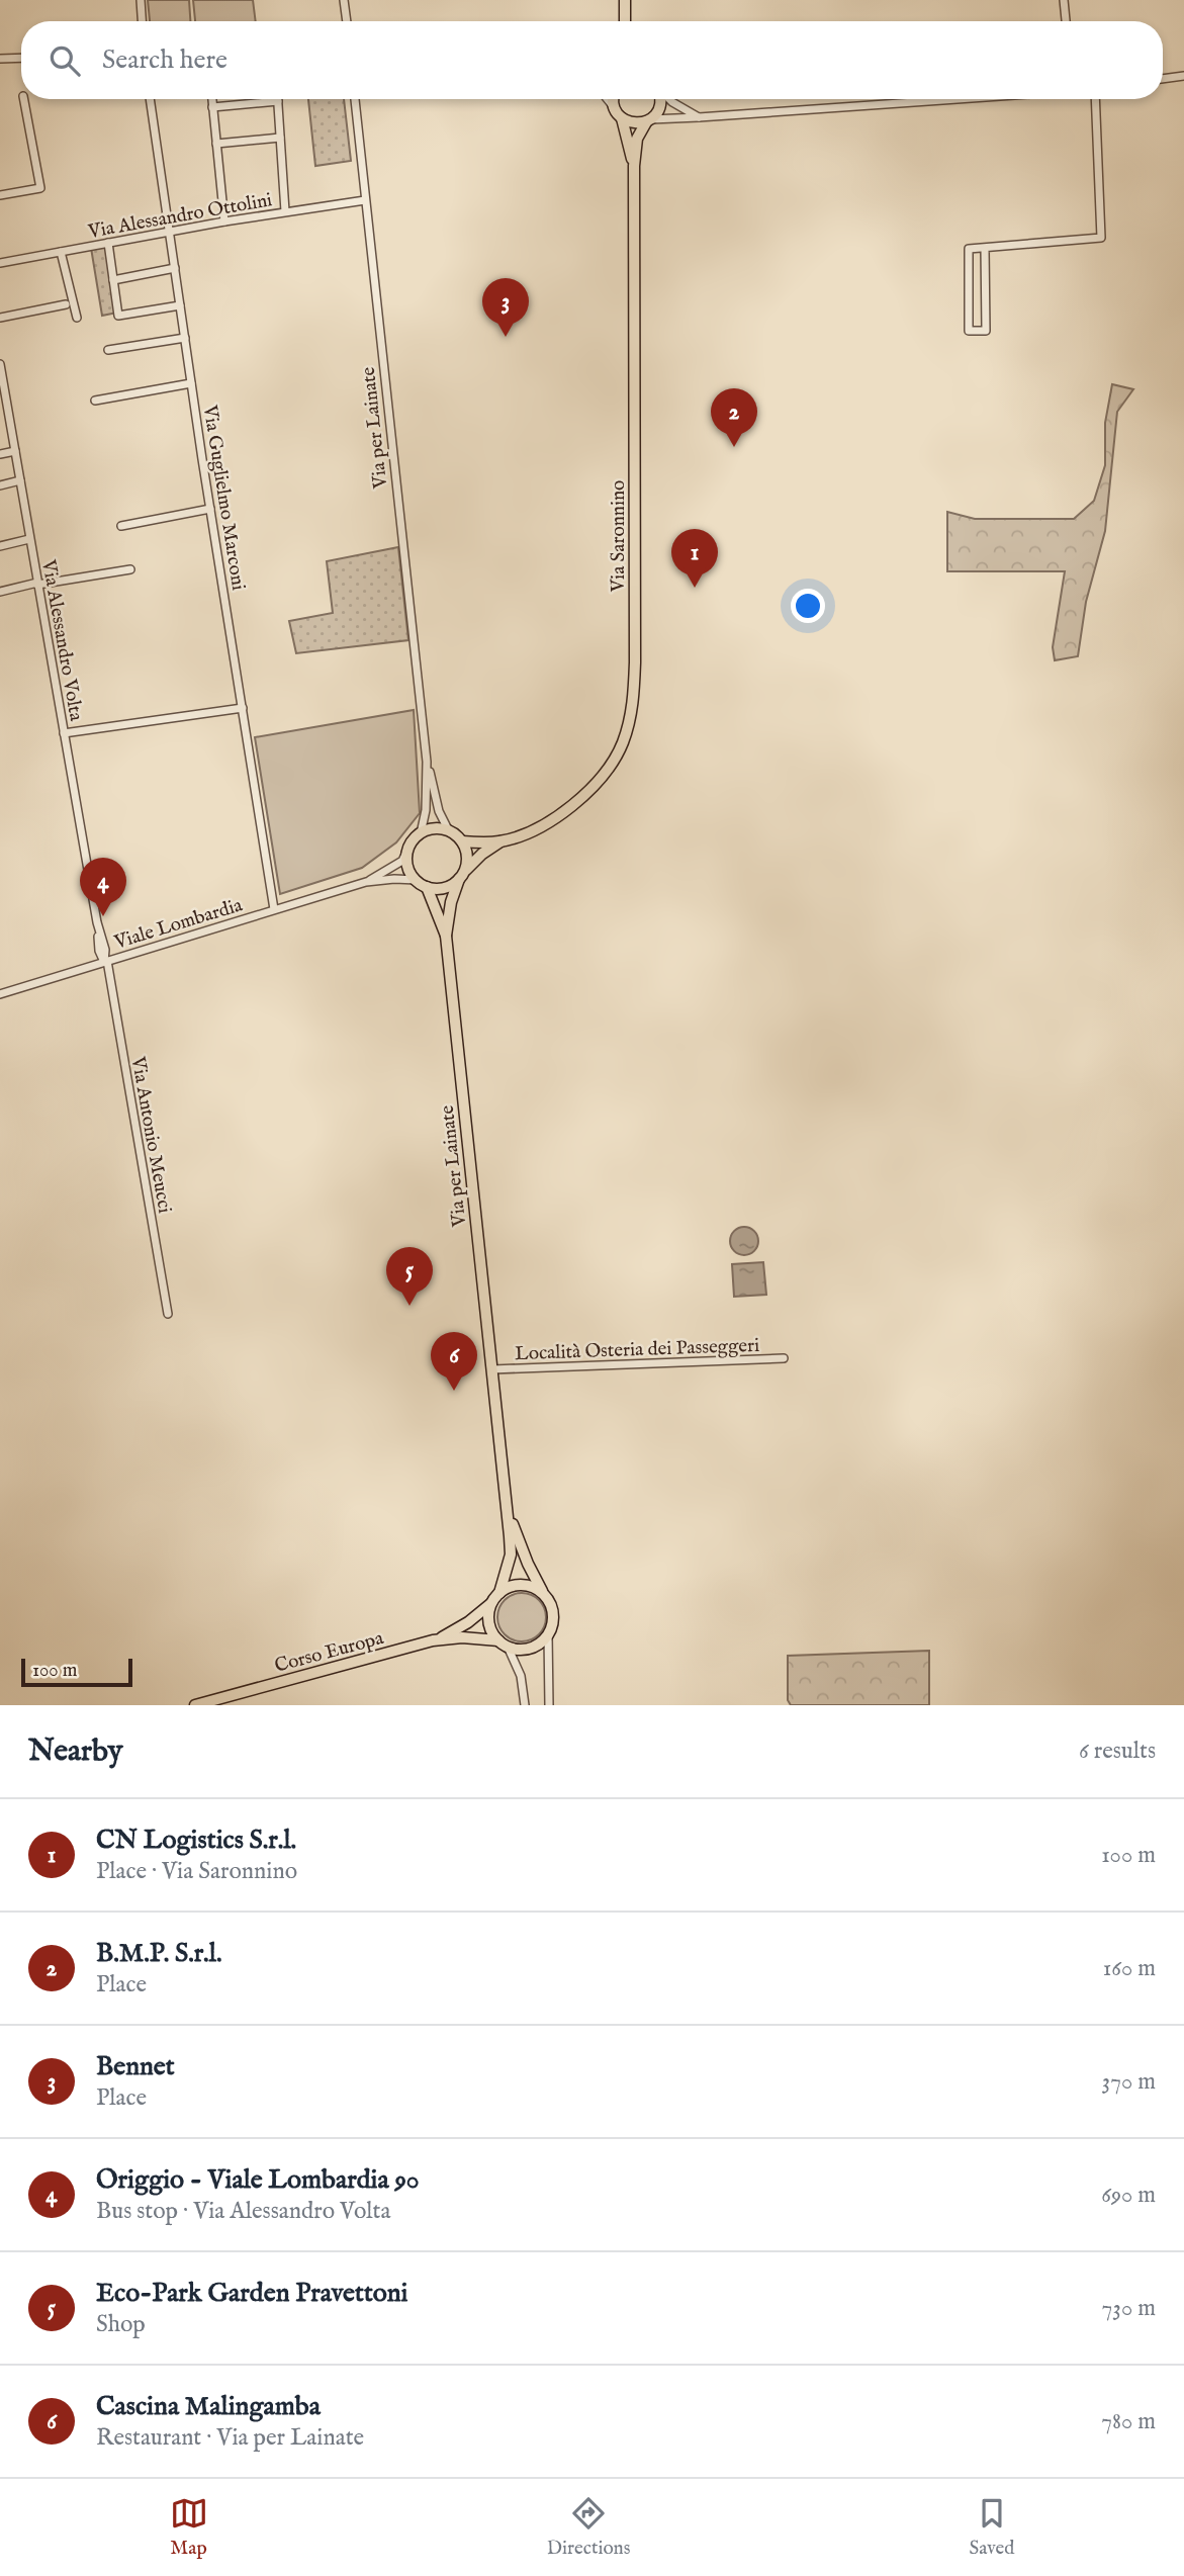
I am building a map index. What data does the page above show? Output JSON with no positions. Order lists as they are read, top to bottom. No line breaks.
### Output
{"streets":{"main road":["Via per Lainate","Via Saronnino","Corso Europa"],"street":["Via Alessandro Ottolini","Via Guglielmo Marconi","Via Alessandro Volta","Viale Lombardia","Via Antonio Meucci","Località Osteria dei Passeggeri"]},"crossings":[["Via Alessandro Ottolini","Via per Lainate"],["Via Alessandro Ottolini","Via Guglielmo Marconi"],["Via per Lainate","Via Saronnino"],["Via per Lainate","Viale Lombardia"],["Via per Lainate","Località Osteria dei Passeggeri"],["Via Guglielmo Marconi","Viale Lombardia"],["Via Saronnino","Viale Lombardia"],["Via Alessandro Volta","Viale Lombardia"],["Via Alessandro Volta","Via Antonio Meucci"],["Viale Lombardia","Via Antonio Meucci"]],"scale_bar":"100 m","page":{"search":"Search here","pins":["3","2","1","4","5","6"],"scale":"100 m","heading":["Nearby","6 results"],"list":[{"mark":"1","name":"CN Logistics S.r.l.","note":"Place · Via Saronnino","value":"100 m"},{"mark":"2","name":"B.M.P. S.r.l.","note":"Place","value":"160 m"},{"mark":"3","name":"Bennet","note":"Place","value":"370 m"},{"mark":"4","name":"Origgio - Viale Lombardia 90","note":"Bus stop · Via Alessandro Volta","value":"690 m"},{"mark":"5","name":"Eco-Park Garden Pravettoni","note":"Shop","value":"730 m"},{"mark":"6","name":"Cascina Malingamba","note":"Restaurant · Via per Lainate","value":"780 m"}],"nav":["Map","Directions","Saved"]}}
